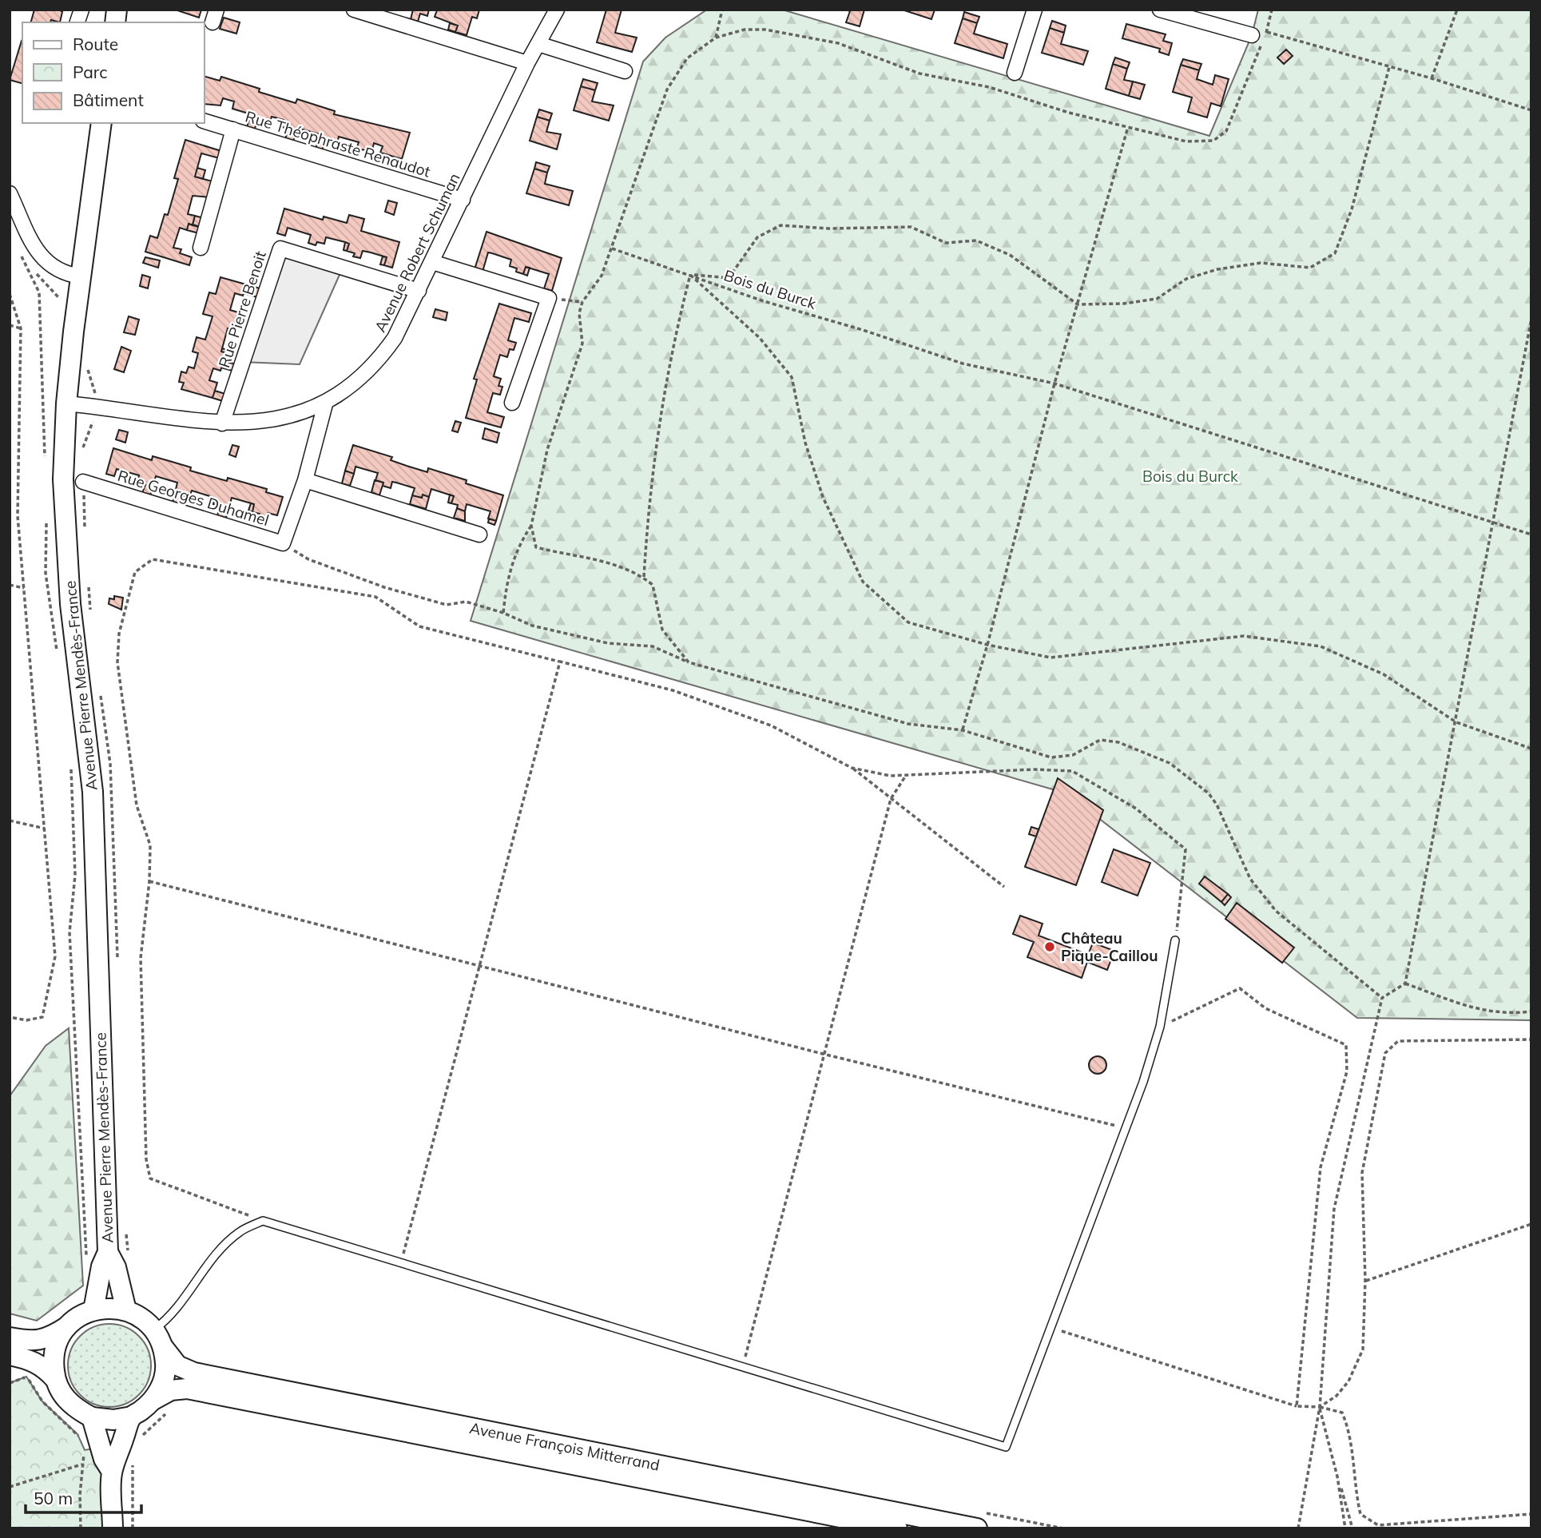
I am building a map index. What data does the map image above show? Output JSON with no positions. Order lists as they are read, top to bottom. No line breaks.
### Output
{"streets":{"main road":["Avenue Pierre Mendès-France","Avenue François Mitterrand"],"street":["Rue Théophraste Renaudot","Avenue Robert Schuman","Rue Pierre Benoit","Rue Georges Duhamel"],"path":["Bois du Burck"]},"crossings":[["Rue Théophraste Renaudot","Avenue Robert Schuman"],["Avenue Robert Schuman","Rue Pierre Benoit"],["Avenue Robert Schuman","Rue Georges Duhamel"],["Avenue Robert Schuman","Avenue Pierre Mendès-France"]],"parks":["Bois du Burck"],"places":["Château Pique-Caillou"],"legend":["Route","Parc","Bâtiment"],"scale_bar":"50 m"}
